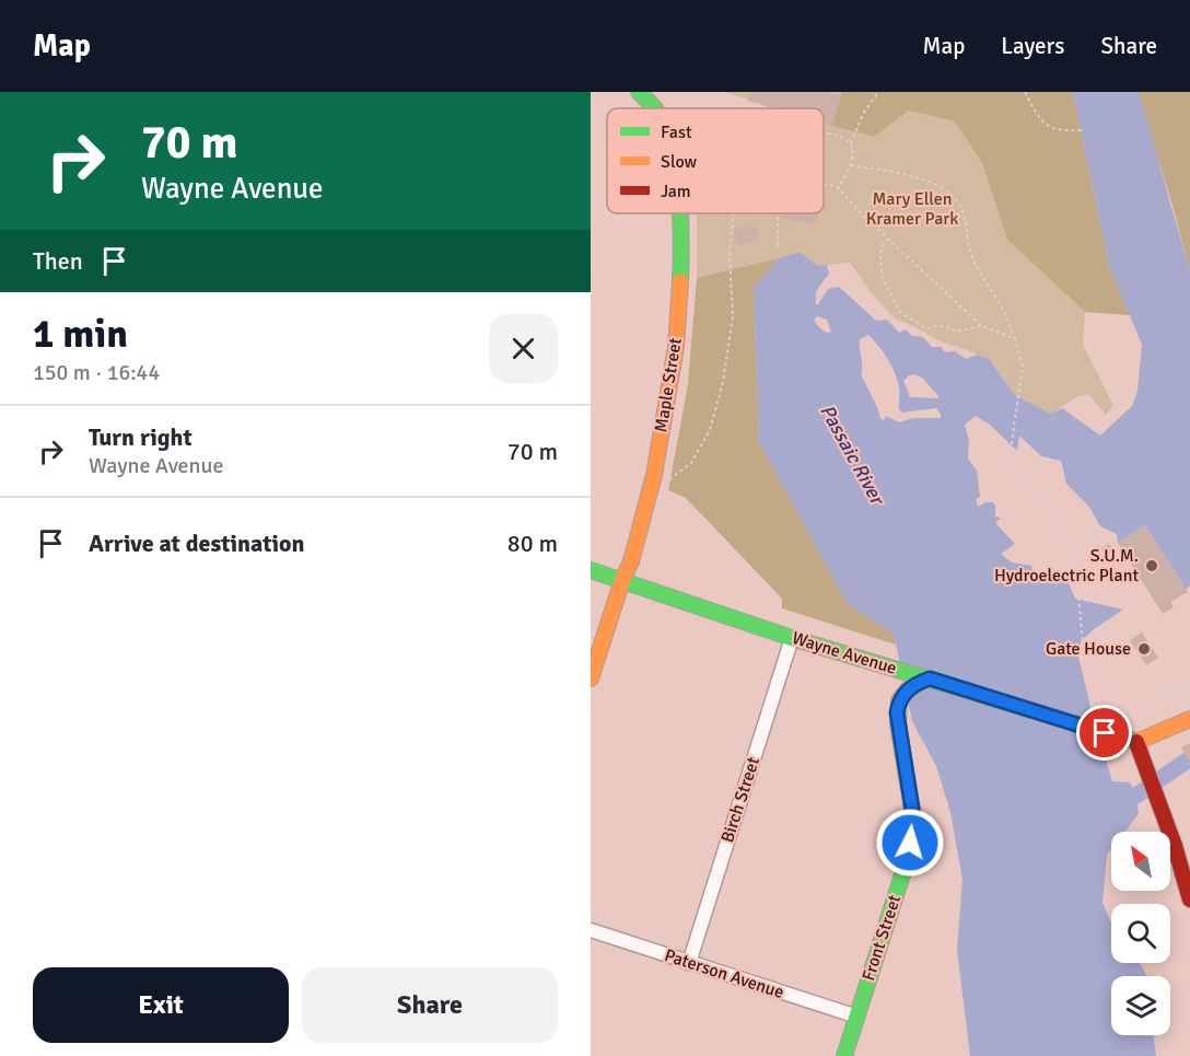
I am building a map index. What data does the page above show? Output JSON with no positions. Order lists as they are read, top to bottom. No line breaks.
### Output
{"streets":{"street":["Maple Street","Wayne Avenue","Birch Street","Front Street","Paterson Avenue"]},"crossings":[["Maple Street","Wayne Avenue"],["Wayne Avenue","Birch Street"],["Wayne Avenue","Front Street"],["Birch Street","Paterson Avenue"],["Front Street","Paterson Avenue"]],"water":["Passaic River"],"parks":["Mary Ellen Kramer Park"],"places":["S.U.M. Hydroelectric Plant","Gate House"],"legend":["Fast","Slow","Jam"],"north":"top left","page":{"header":"Map","nav":["Map","Layers","Share"],"turn":["70 m","Wayne Avenue"],"then":"Then","heading":["1 min","150 m · 16:44"],"list":[{"name":"Turn right","note":"Wayne Avenue","value":"70 m"},{"name":"Arrive at destination","value":"80 m"}],"buttons":["Exit","Share"]}}
